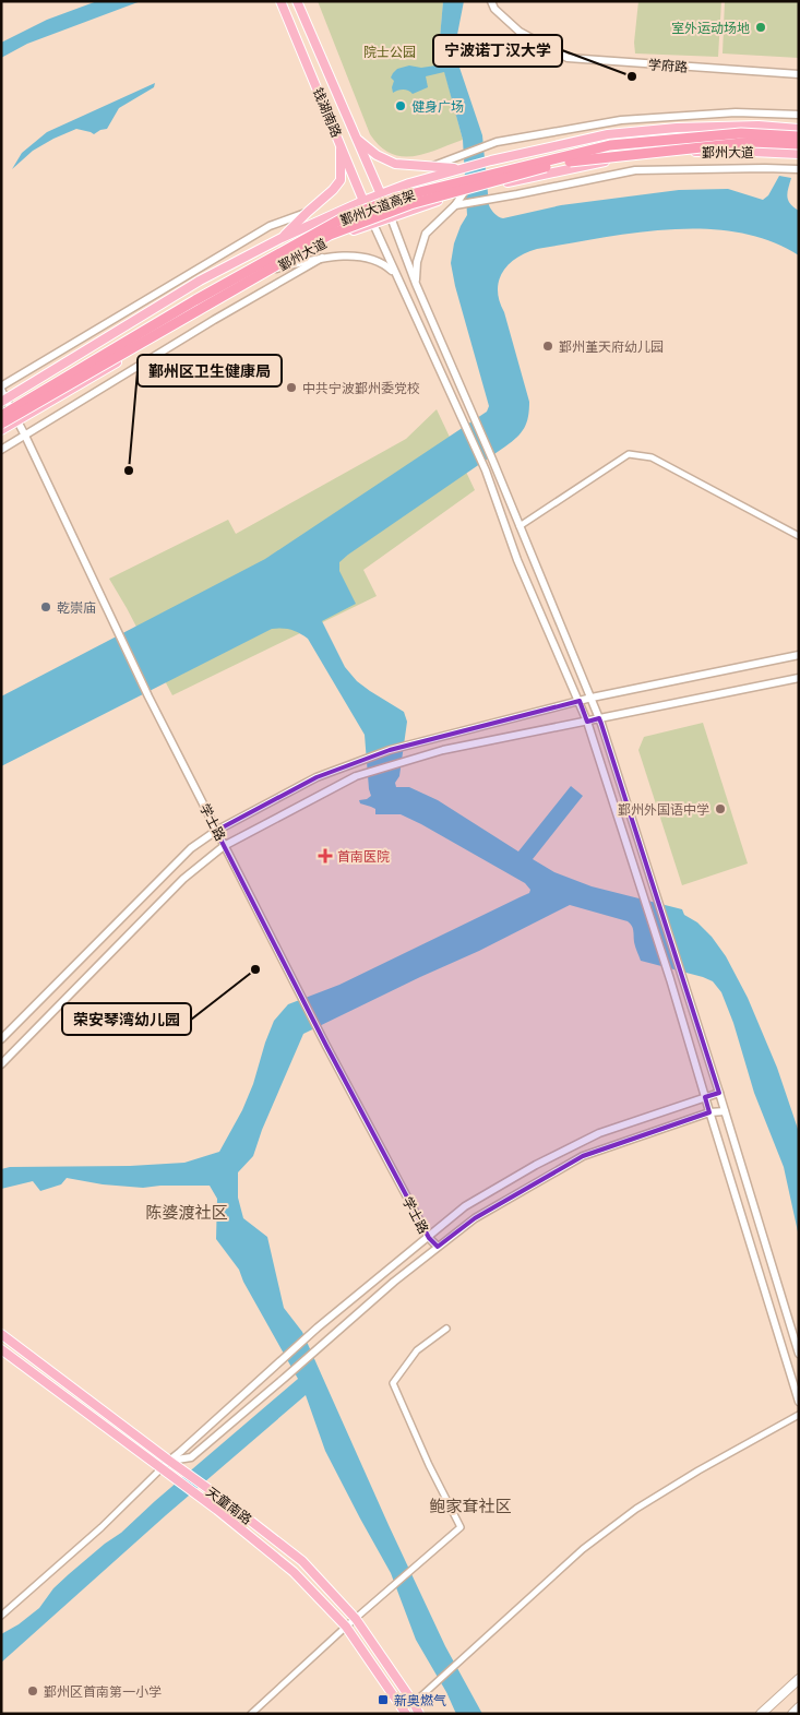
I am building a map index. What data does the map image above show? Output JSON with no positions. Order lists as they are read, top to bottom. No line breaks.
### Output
{"streets":{"highway":["鄞州大道高架"],"main road":["钱湖南路","鄞州大道","天童南路"],"street":["学府路","学士路"]},"crossings":[["钱湖南路","鄞州大道"],["鄞州大道","学士路"]],"districts":["陈婆渡社区","鲍家耷社区"],"parks":["院士公园"],"places":{"other":["室外运动场地","宁波诺丁汉大学","健身广场","鄞州堇天府幼儿园","中共宁波鄞州委党校","鄞州区卫生健康局","乾崇庙","鄞州外国语中学","荣安琴湾幼儿园","鄞州区首南第一小学"],"health":["首南医院"],"transit":["新奥燃气"]}}
